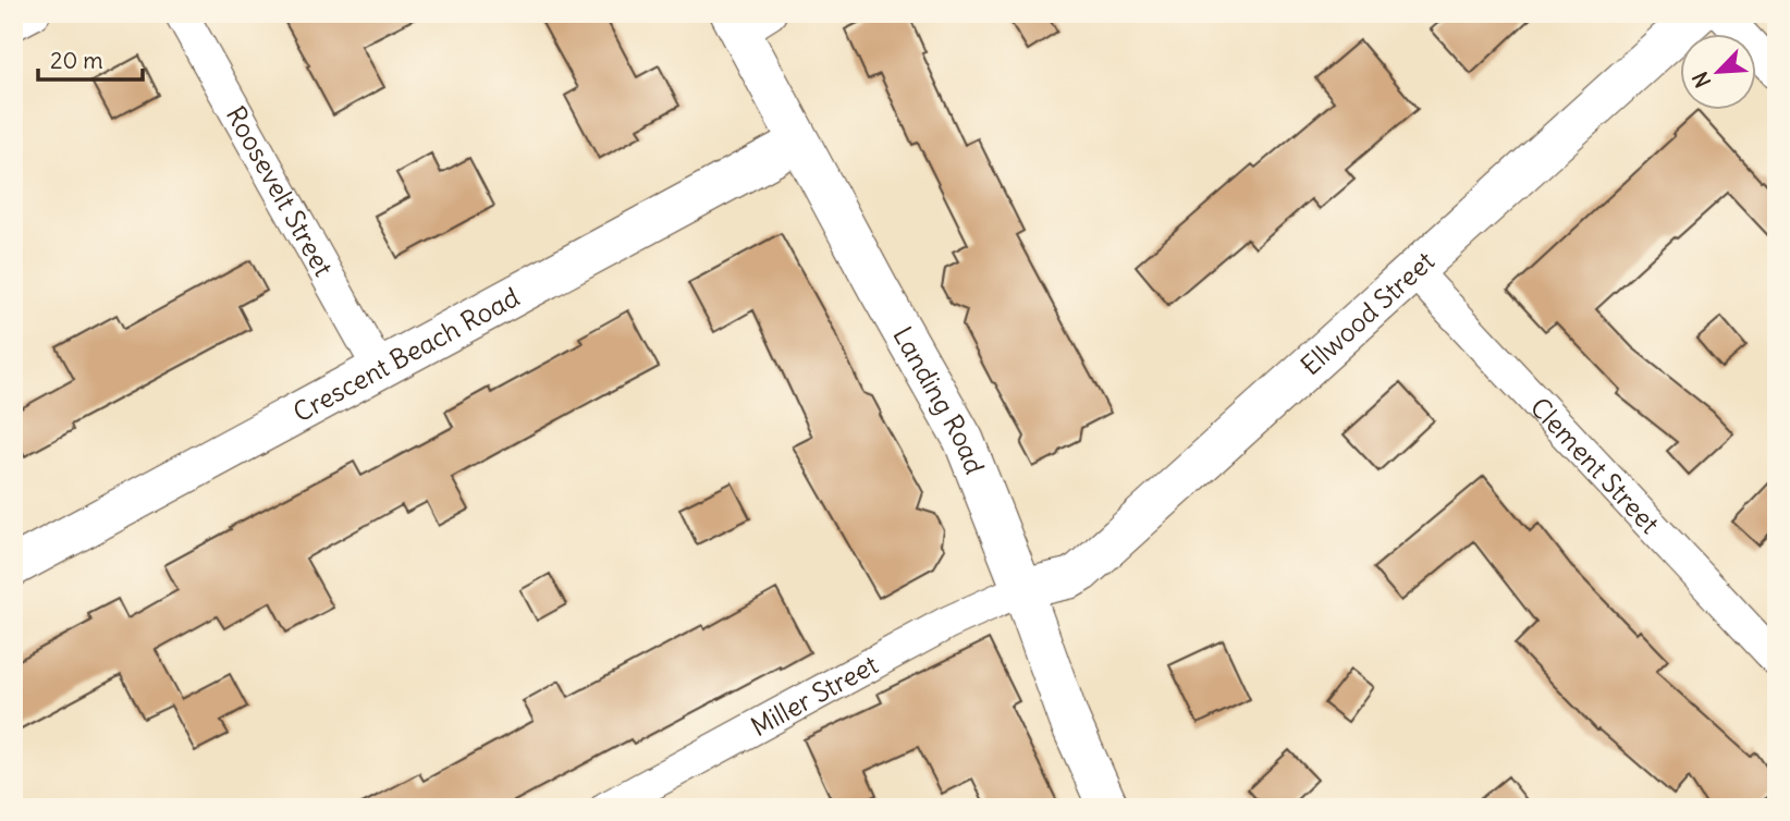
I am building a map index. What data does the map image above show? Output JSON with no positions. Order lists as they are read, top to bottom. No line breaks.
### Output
{"streets":{"street":["Roosevelt Street","Ellwood Street","Crescent Beach Road","Landing Road","Clement Street","Miller Street"]},"crossings":[["Roosevelt Street","Crescent Beach Road"],["Ellwood Street","Landing Road"],["Ellwood Street","Clement Street"],["Ellwood Street","Miller Street"],["Crescent Beach Road","Landing Road"],["Landing Road","Miller Street"]],"scale_bar":"20 m","north":"bottom left"}
